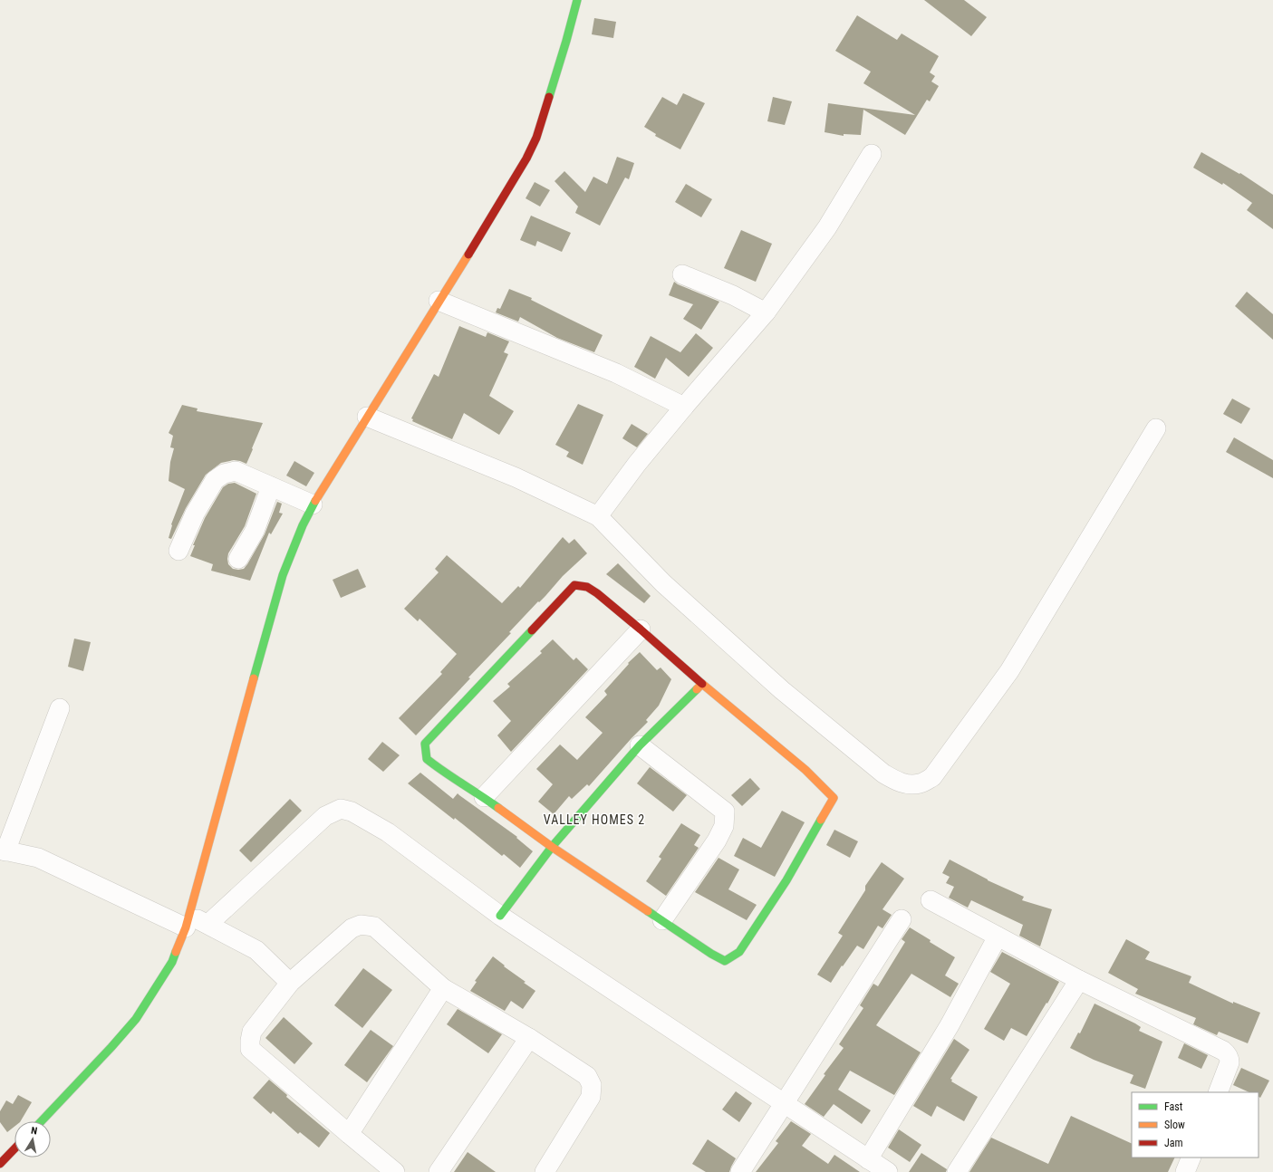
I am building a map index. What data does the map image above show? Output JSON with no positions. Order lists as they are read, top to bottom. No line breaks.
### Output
{"districts":["VALLEY HOMES 2"],"legend":["Fast","Slow","Jam"],"north":"top"}
